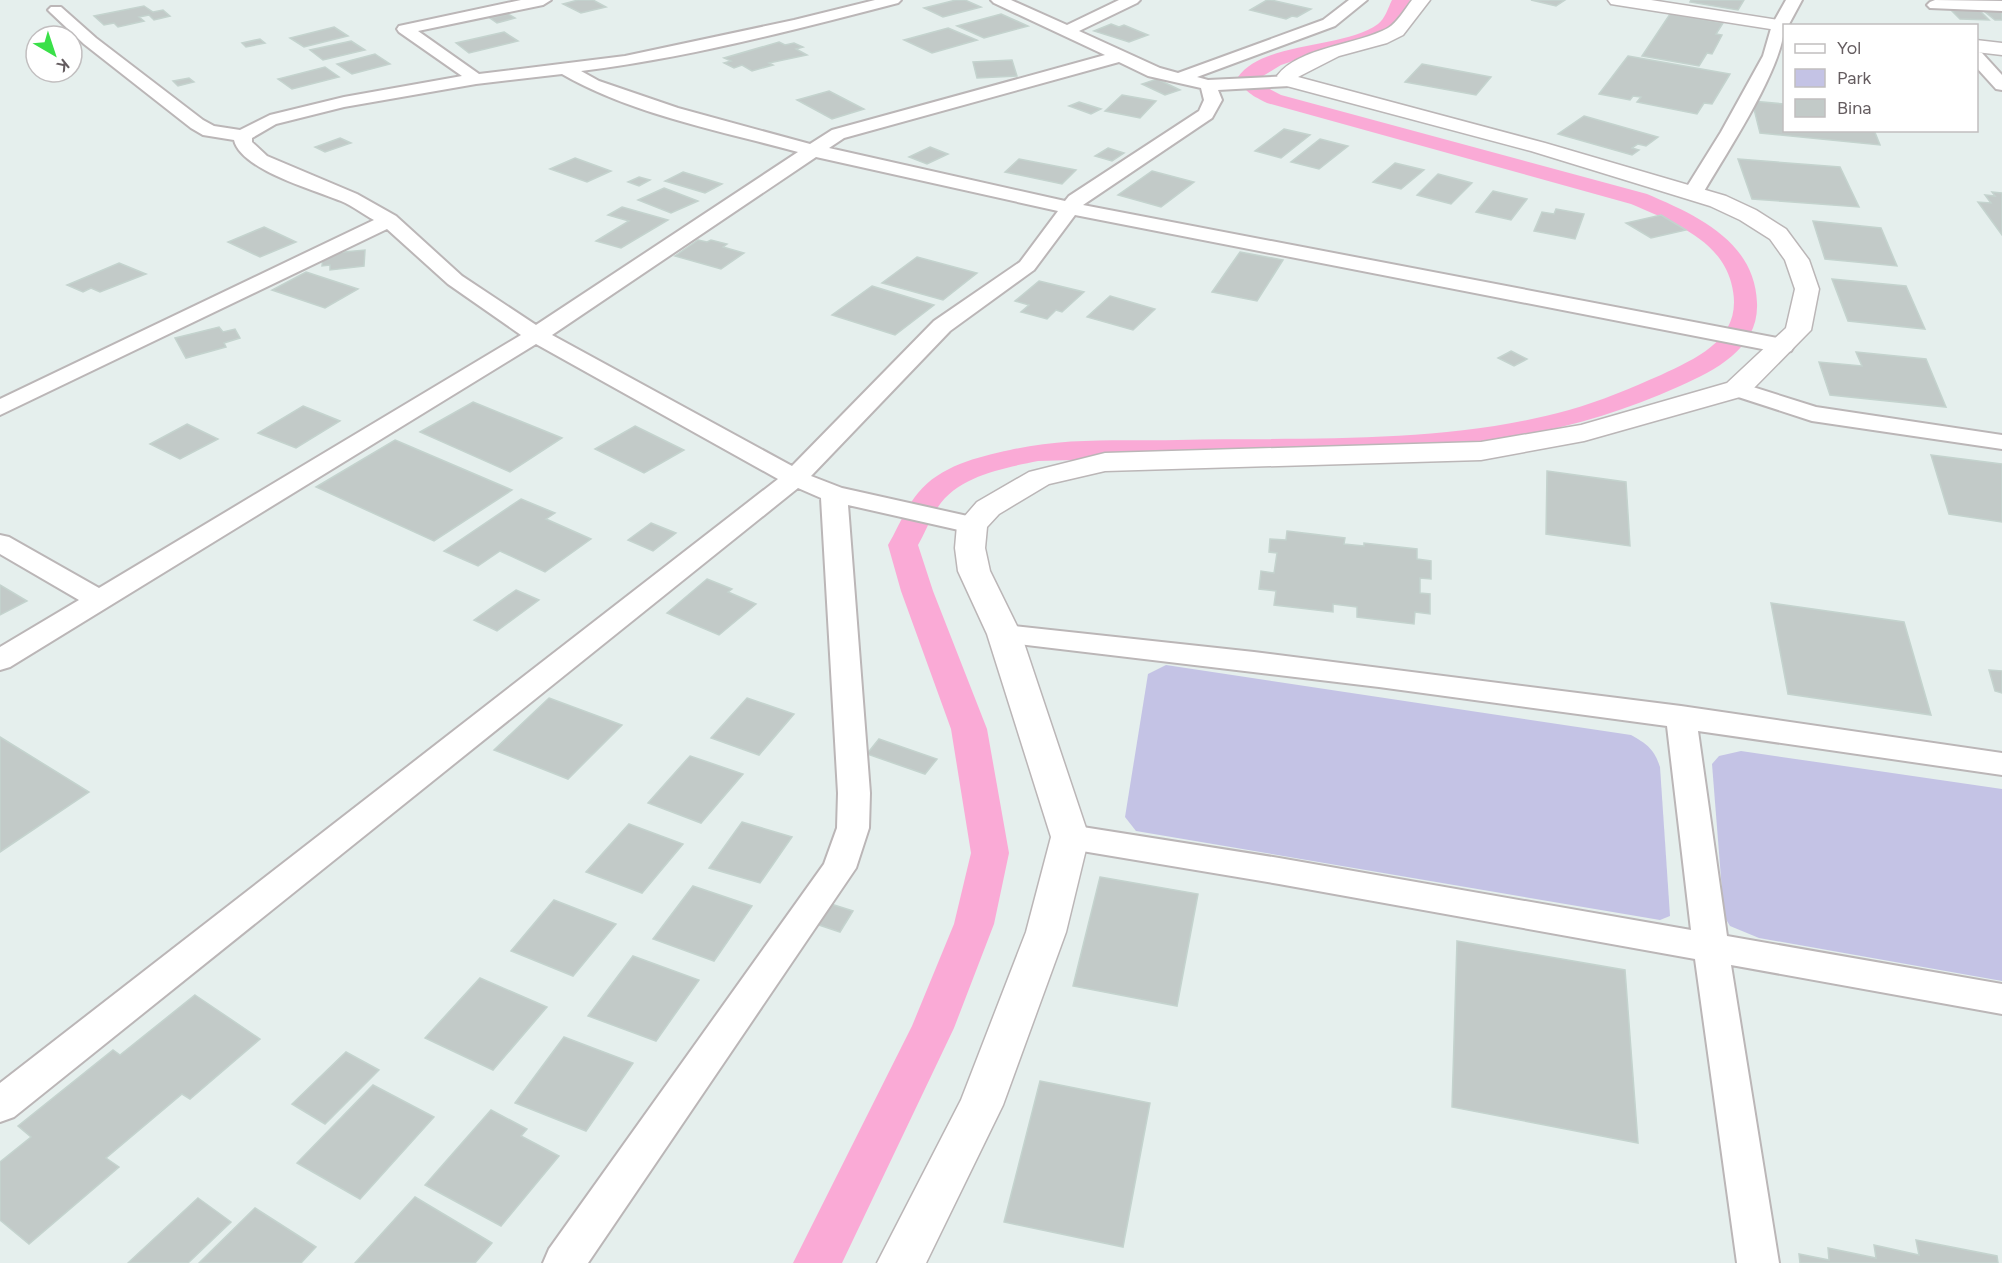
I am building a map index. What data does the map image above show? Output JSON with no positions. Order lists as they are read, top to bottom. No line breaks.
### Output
{"legend":["Yol","Park","Bina"],"north":"bottom right"}
